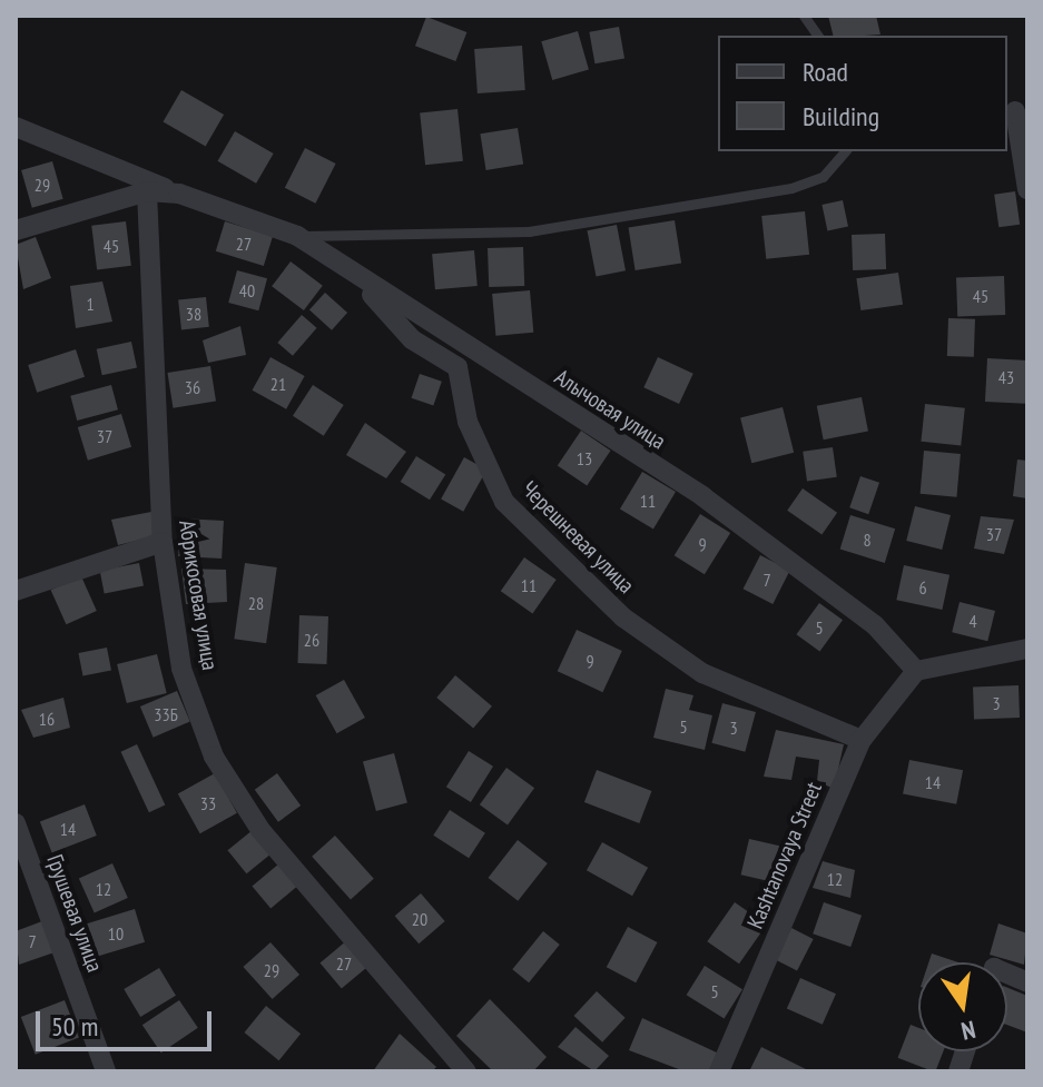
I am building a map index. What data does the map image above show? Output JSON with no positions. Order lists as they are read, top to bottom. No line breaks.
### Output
{"streets":{"street":["Алычовая улица","Черешневая улица","Абрикосовая улица","Kashtanovaya Street","Грушевая улица"]},"crossings":[["Алычовая улица","Черешневая улица"],["Алычовая улица","Абрикосовая улица"],["Алычовая улица","Kashtanovaya Street"],["Черешневая улица","Kashtanovaya Street"]],"house_numbers":["29","27","45","40","45","1","38","43","21","36","37","13","11","37","8","9","7","11","6","28","4","5","26","9","3","33Б","16","5","3","14","33","14","12","12","20","10","7","27","29","5"],"legend":["Road","Building"],"scale_bar":"50 m","north":"bottom"}
